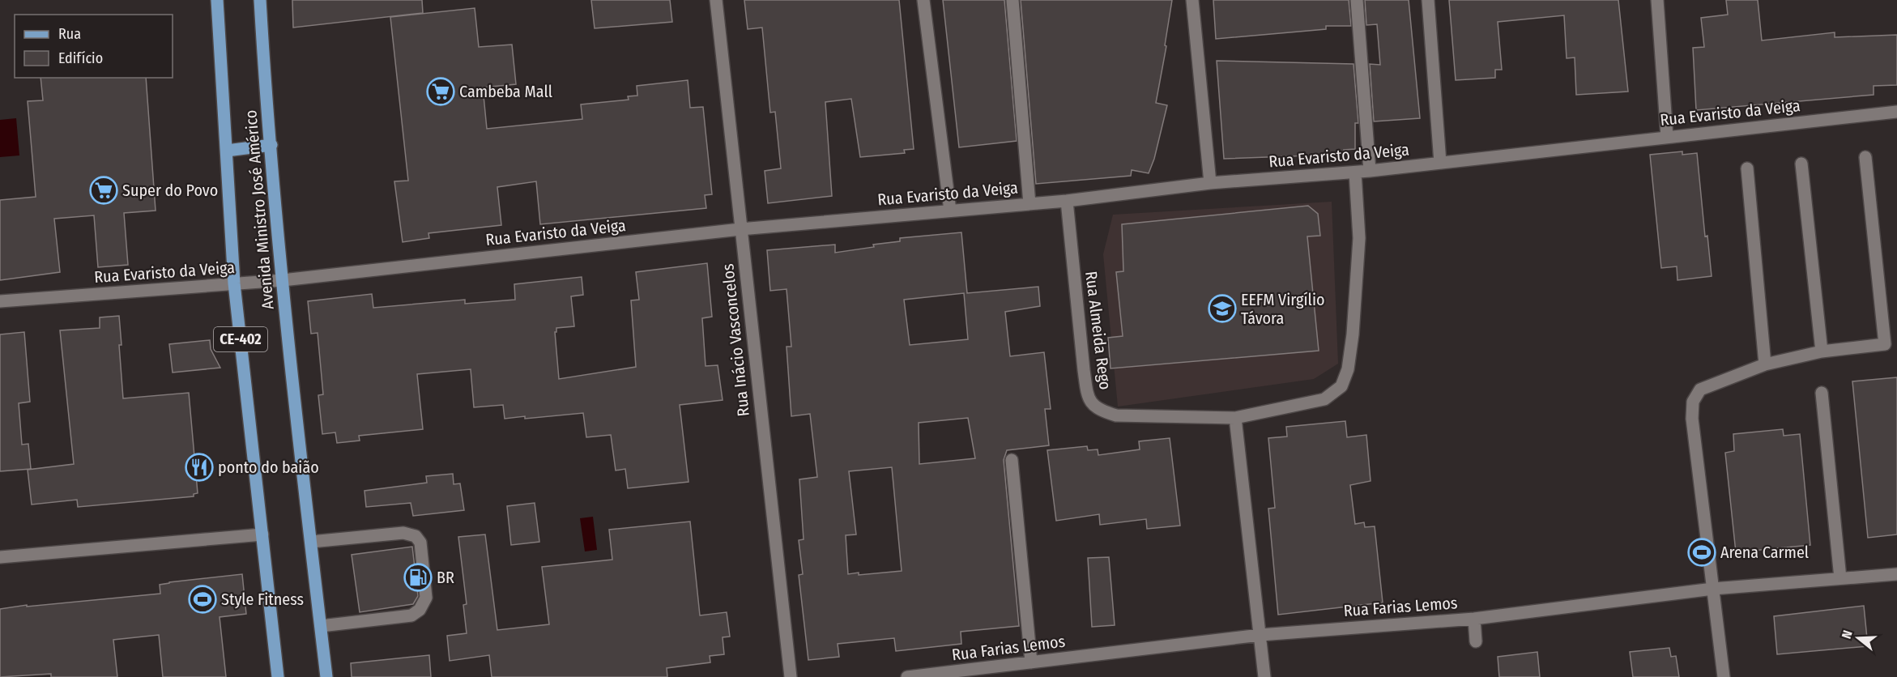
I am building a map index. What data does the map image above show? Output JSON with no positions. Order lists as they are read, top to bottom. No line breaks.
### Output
{"streets":{"main road":["Avenida Ministro José Américo","CE-402"],"street":["Rua Evaristo da Veiga","Rua Almeida Rego","Rua Inácio Vasconcelos","Rua Farias Lemos"]},"crossings":[["Rua Evaristo da Veiga","Avenida Ministro José Américo"],["Rua Evaristo da Veiga","Rua Almeida Rego"],["Rua Evaristo da Veiga","Rua Inácio Vasconcelos"]],"places":{"supermarket":["Cambeba Mall","Super do Povo"],"school or university":["EEFM Virgílio Távora"],"restaurant":["ponto do baião"],"sports":["Arena Carmel","Style Fitness"],"fuel station":["BR"]},"legend":["Rua","Edifício"],"north":"left"}
